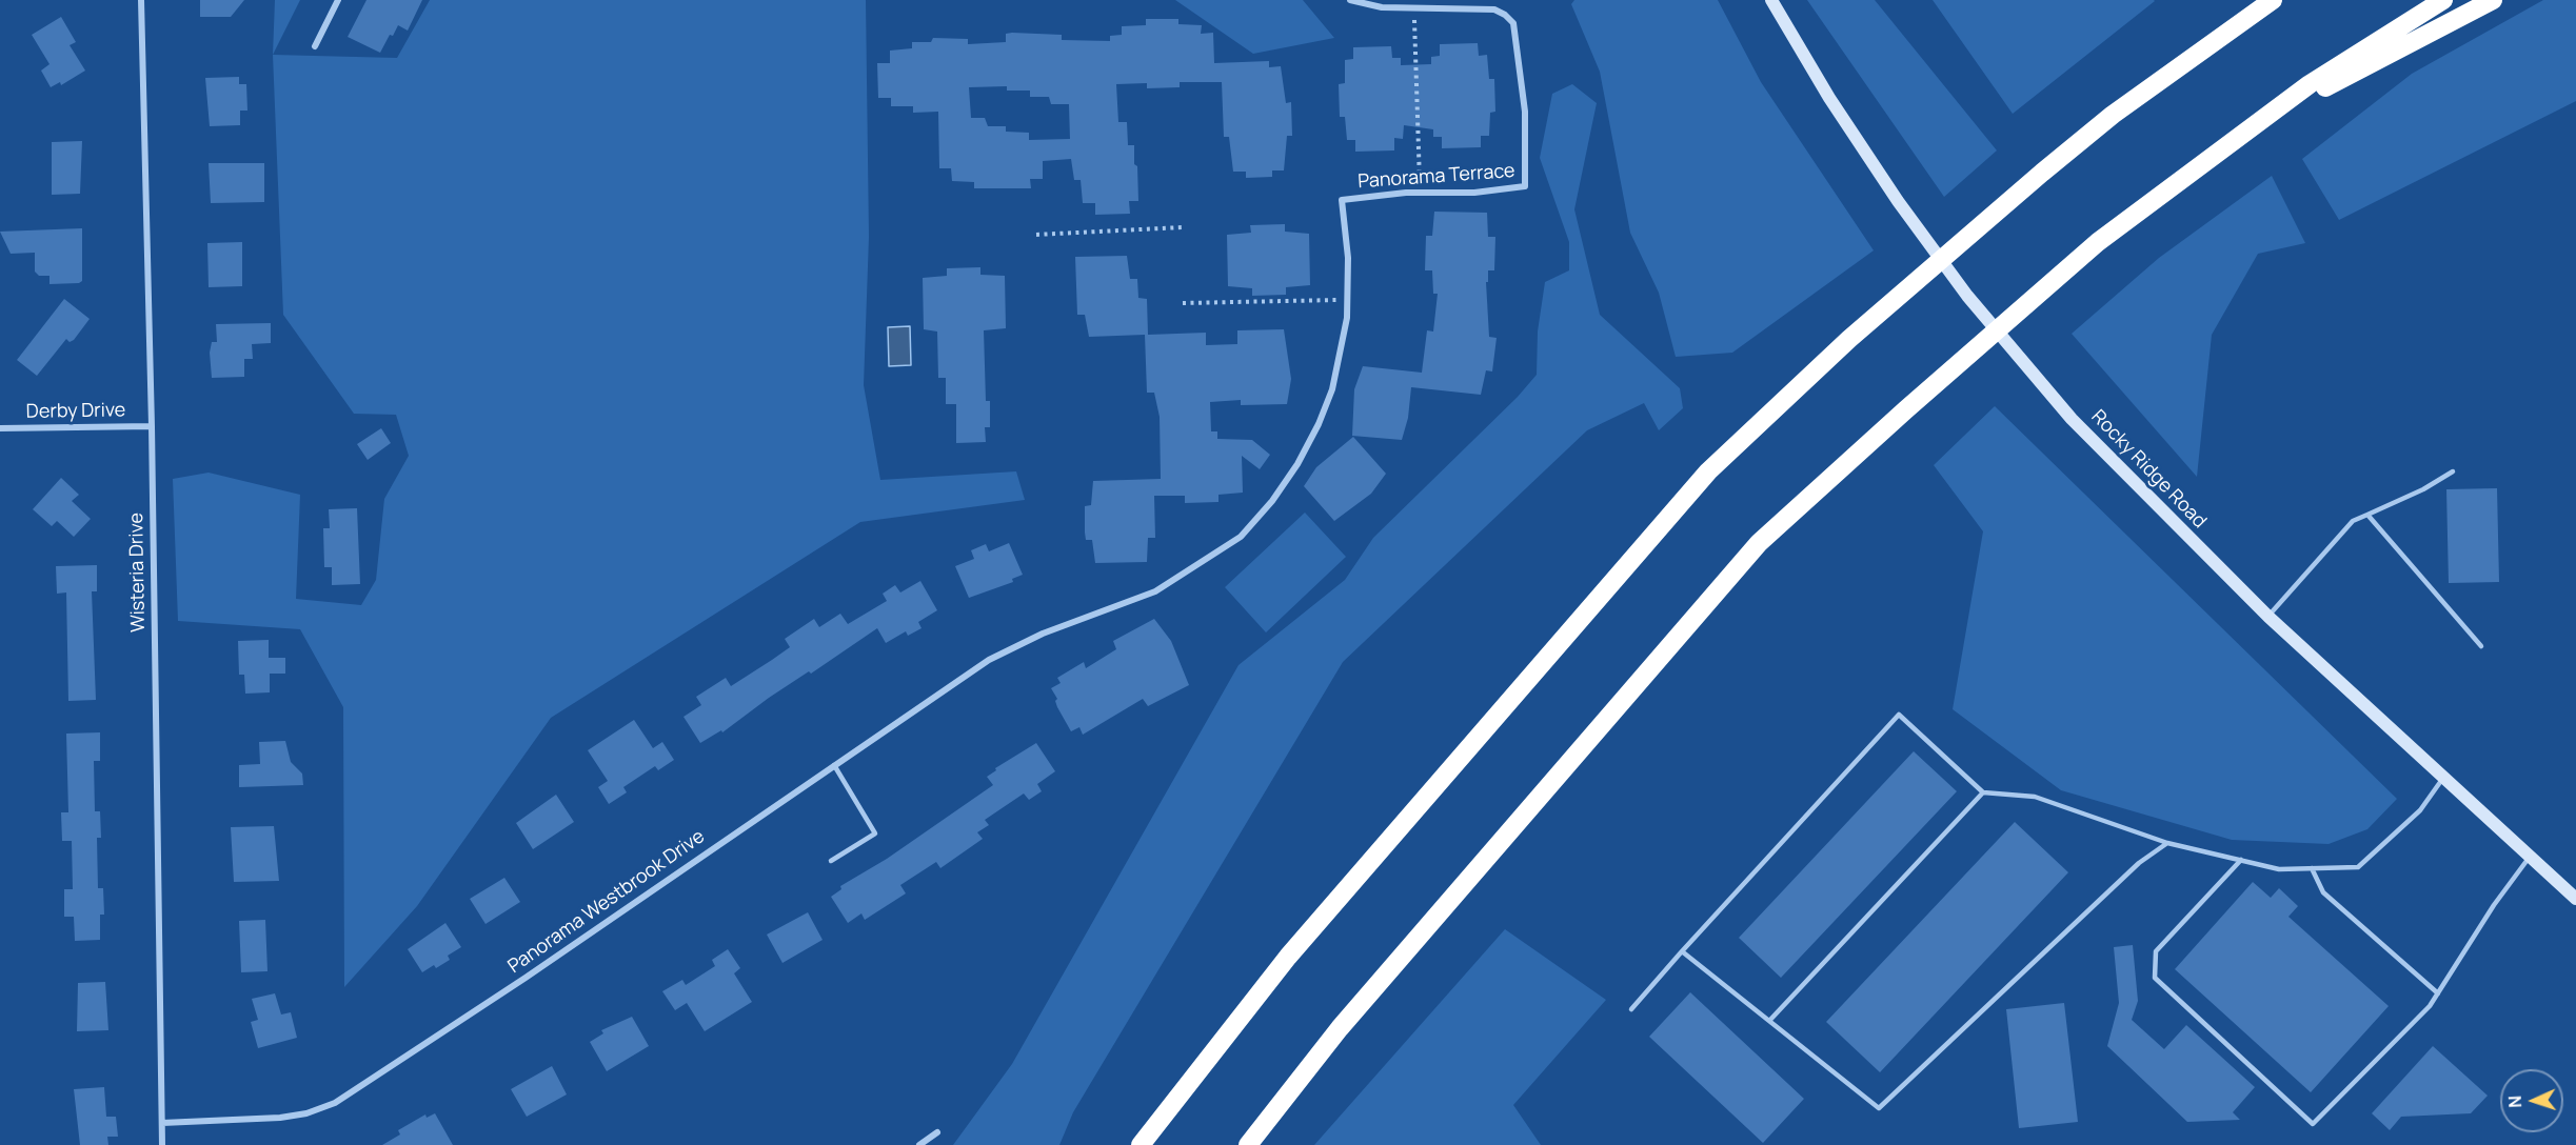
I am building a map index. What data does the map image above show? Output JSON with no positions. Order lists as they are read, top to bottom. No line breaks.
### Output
{"streets":{"main road":["Rocky Ridge Road"],"street":["Panorama Terrace","Derby Drive","Wisteria Drive","Panorama Westbrook Drive"]},"crossings":[["Panorama Terrace","Panorama Westbrook Drive"],["Derby Drive","Wisteria Drive"],["Wisteria Drive","Panorama Westbrook Drive"]],"north":"left"}
